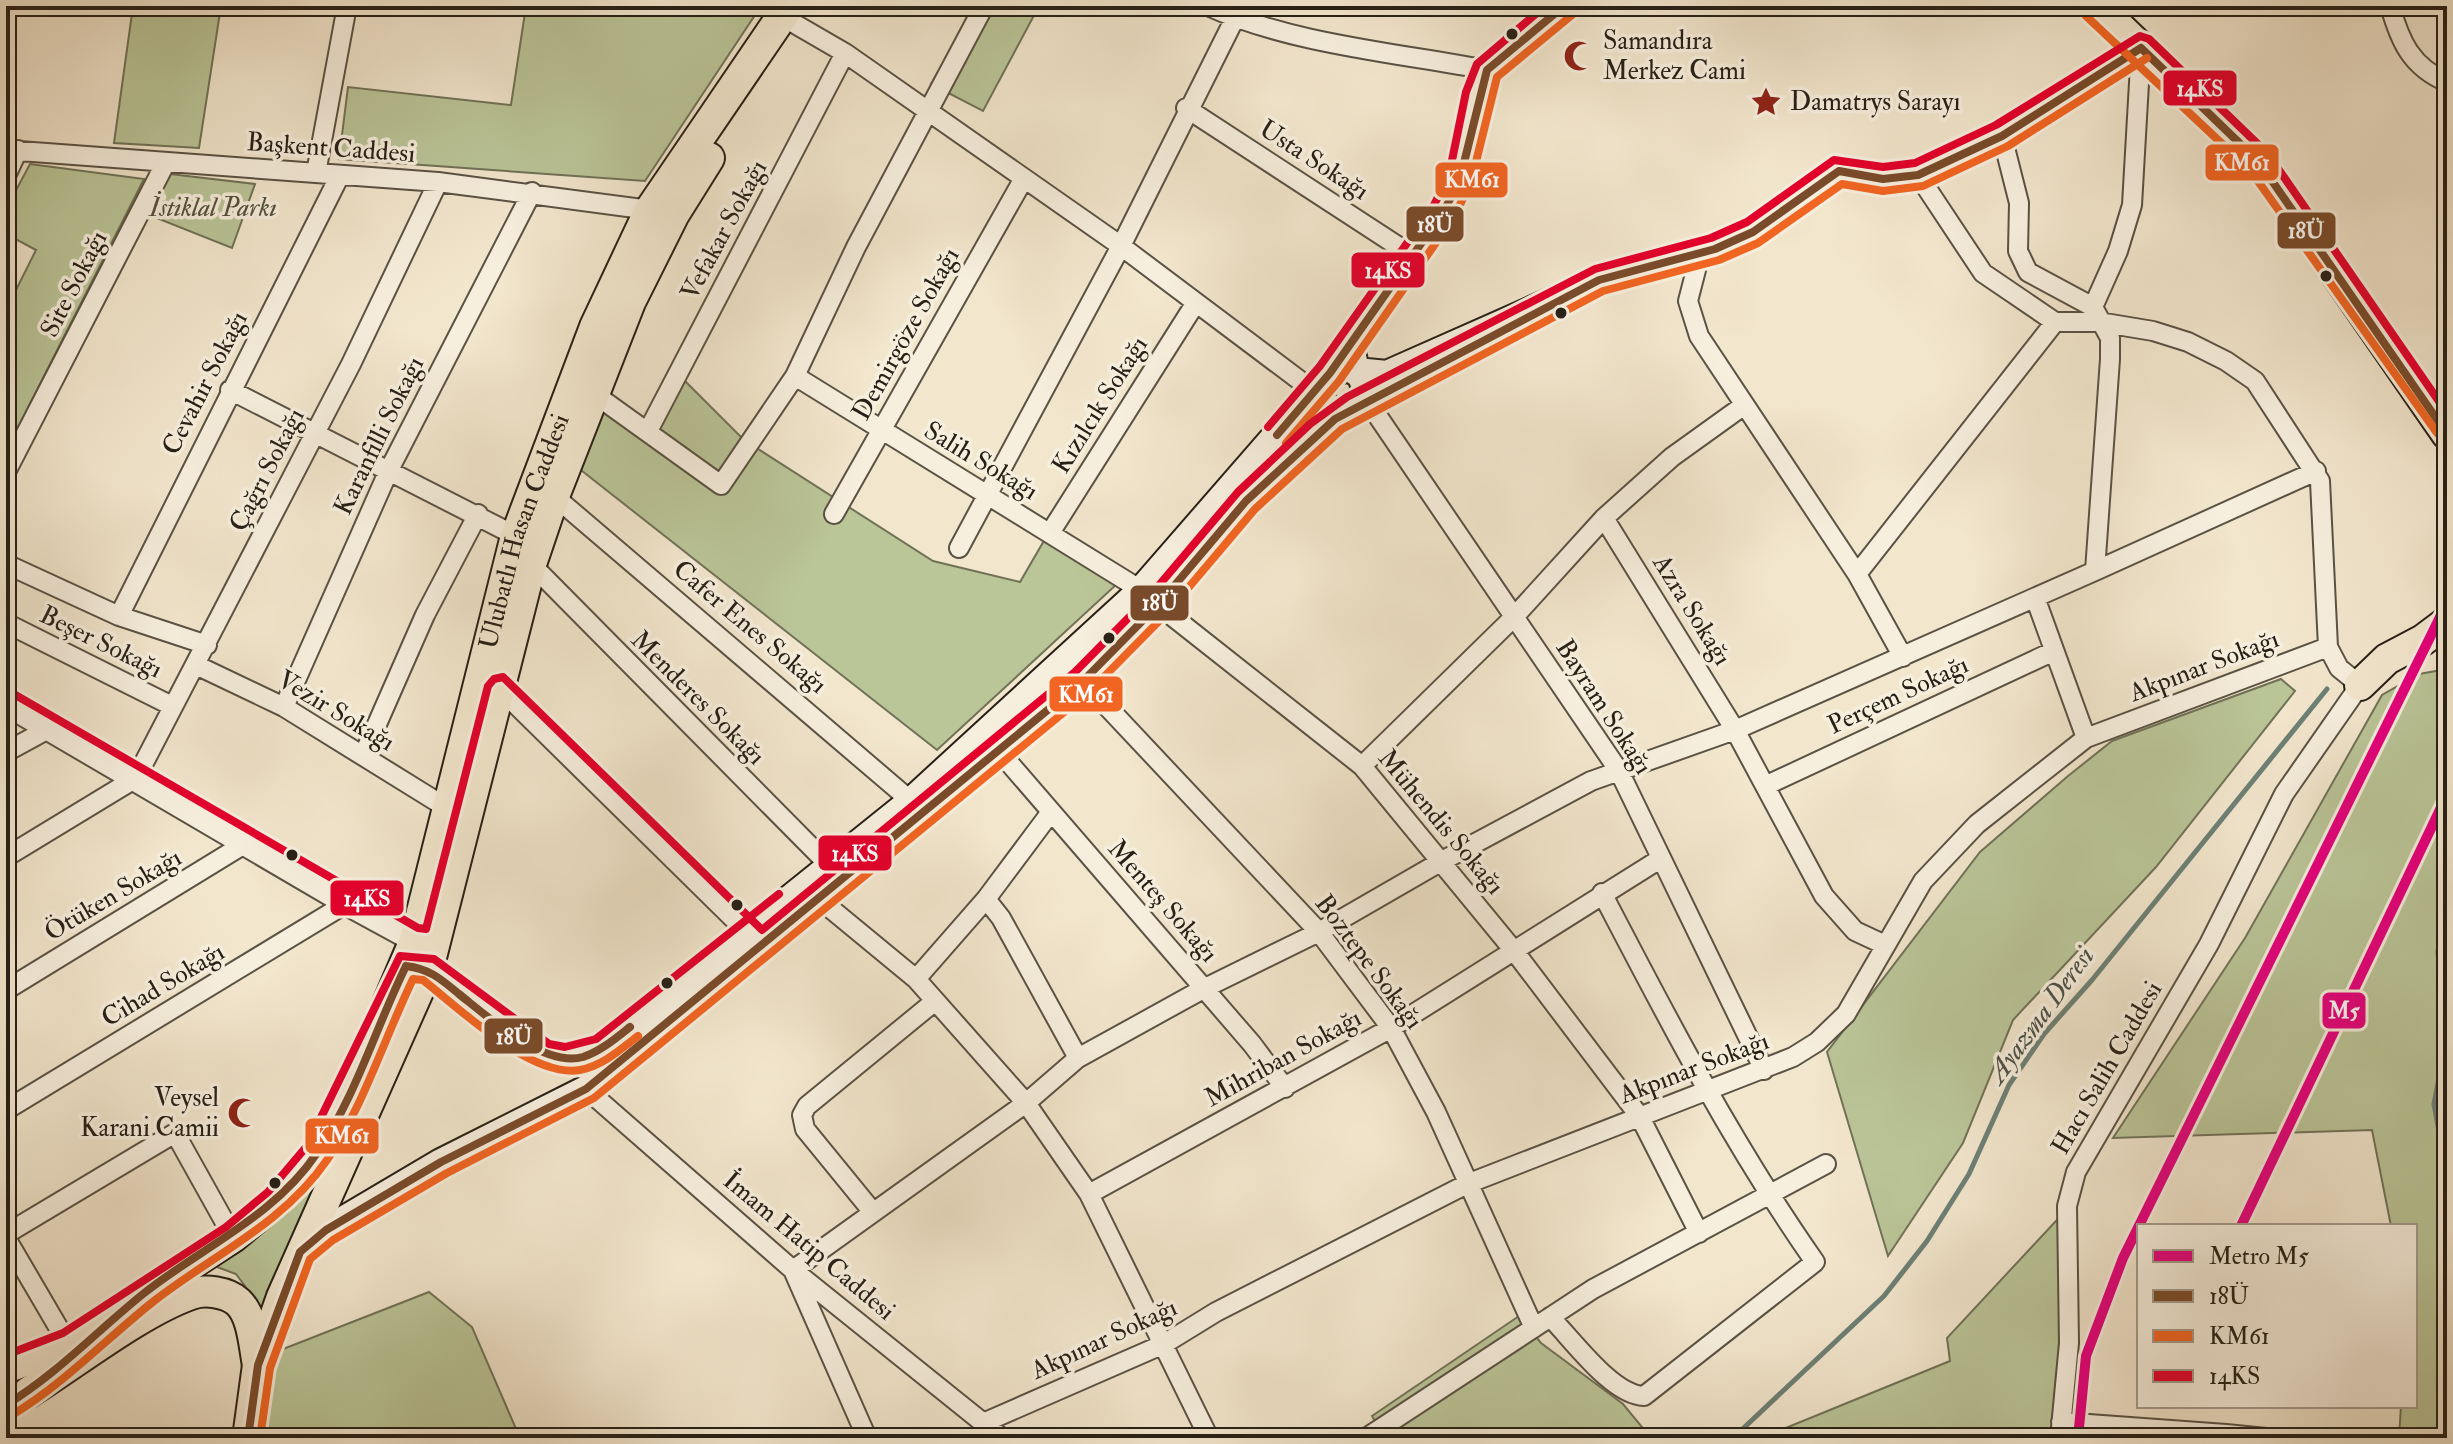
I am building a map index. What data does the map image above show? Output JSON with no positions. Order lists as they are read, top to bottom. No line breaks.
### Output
{"streets":{"main road":["Ulubatlı Hasan Caddesi"],"street":["Başkent Caddesi","Usta Sokağı","Vefakar Sokağı","Site Sokağı","Demirgöze Sokağı","Cevahir Sokağı","Kızılcık Sokağı","Karanfilli Sokağı","Salih Sokağı","Çağrı Sokağı","Azra Sokağı","Cafer Enes Sokağı","Beşer Sokağı","Akpınar Sokağı","Perçem Sokağı","Menderes Sokağı","Bayram Sokağı","Vezir Sokağı","Mühendis Sokağı","Ötüken Sokağı","Menteş Sokağı","Boztepe Sokağı","Cihad Sokağı","Mihriban Sokağı","Hacı Salih Caddesi","İmam Hatip Caddesi"]},"crossings":[["Başkent Caddesi","Site Sokağı"],["Başkent Caddesi","Cevahir Sokağı"],["Başkent Caddesi","Karanfilli Sokağı"],["Başkent Caddesi","Çağrı Sokağı"],["Başkent Caddesi","Ulubatlı Hasan Caddesi"],["Vefakar Sokağı","Bayram Sokağı"],["Demirgöze Sokağı","Salih Sokağı"],["Demirgöze Sokağı","Bayram Sokağı"],["Kızılcık Sokağı","Salih Sokağı"],["Kızılcık Sokağı","Bayram Sokağı"],["Karanfilli Sokağı","Vezir Sokağı"],["Salih Sokağı","Mühendis Sokağı"],["Çağrı Sokağı","Beşer Sokağı"],["Çağrı Sokağı","Vezir Sokağı"],["Ulubatlı Hasan Caddesi","Cafer Enes Sokağı"],["Ulubatlı Hasan Caddesi","Menderes Sokağı"],["Ulubatlı Hasan Caddesi","Bayram Sokağı"],["Ulubatlı Hasan Caddesi","Vezir Sokağı"],["Azra Sokağı","Akpınar Sokağı"],["Azra Sokağı","Perçem Sokağı"],["Akpınar Sokağı","Bayram Sokağı"],["Akpınar Sokağı","Mühendis Sokağı"],["Akpınar Sokağı","Boztepe Sokağı"],["Akpınar Sokağı","İmam Hatip Caddesi"],["Bayram Sokağı","Mihriban Sokağı"],["Mühendis Sokağı","Mihriban Sokağı"],["Menteş Sokağı","Mihriban Sokağı"],["Boztepe Sokağı","Mihriban Sokağı"]],"water":["Ayazma Deresi"],"parks":["İstiklal Parkı"],"places":{"mosque":["Samandıra Merkez Cami","Veysel Karani Camii"],"place":["Damatrys Sarayı"]},"lines":["transit line 18Ü","transit line 14KS","transit line KM61","metro line M5"],"legend":["Metro M5","18Ü","KM61","14KS"]}
